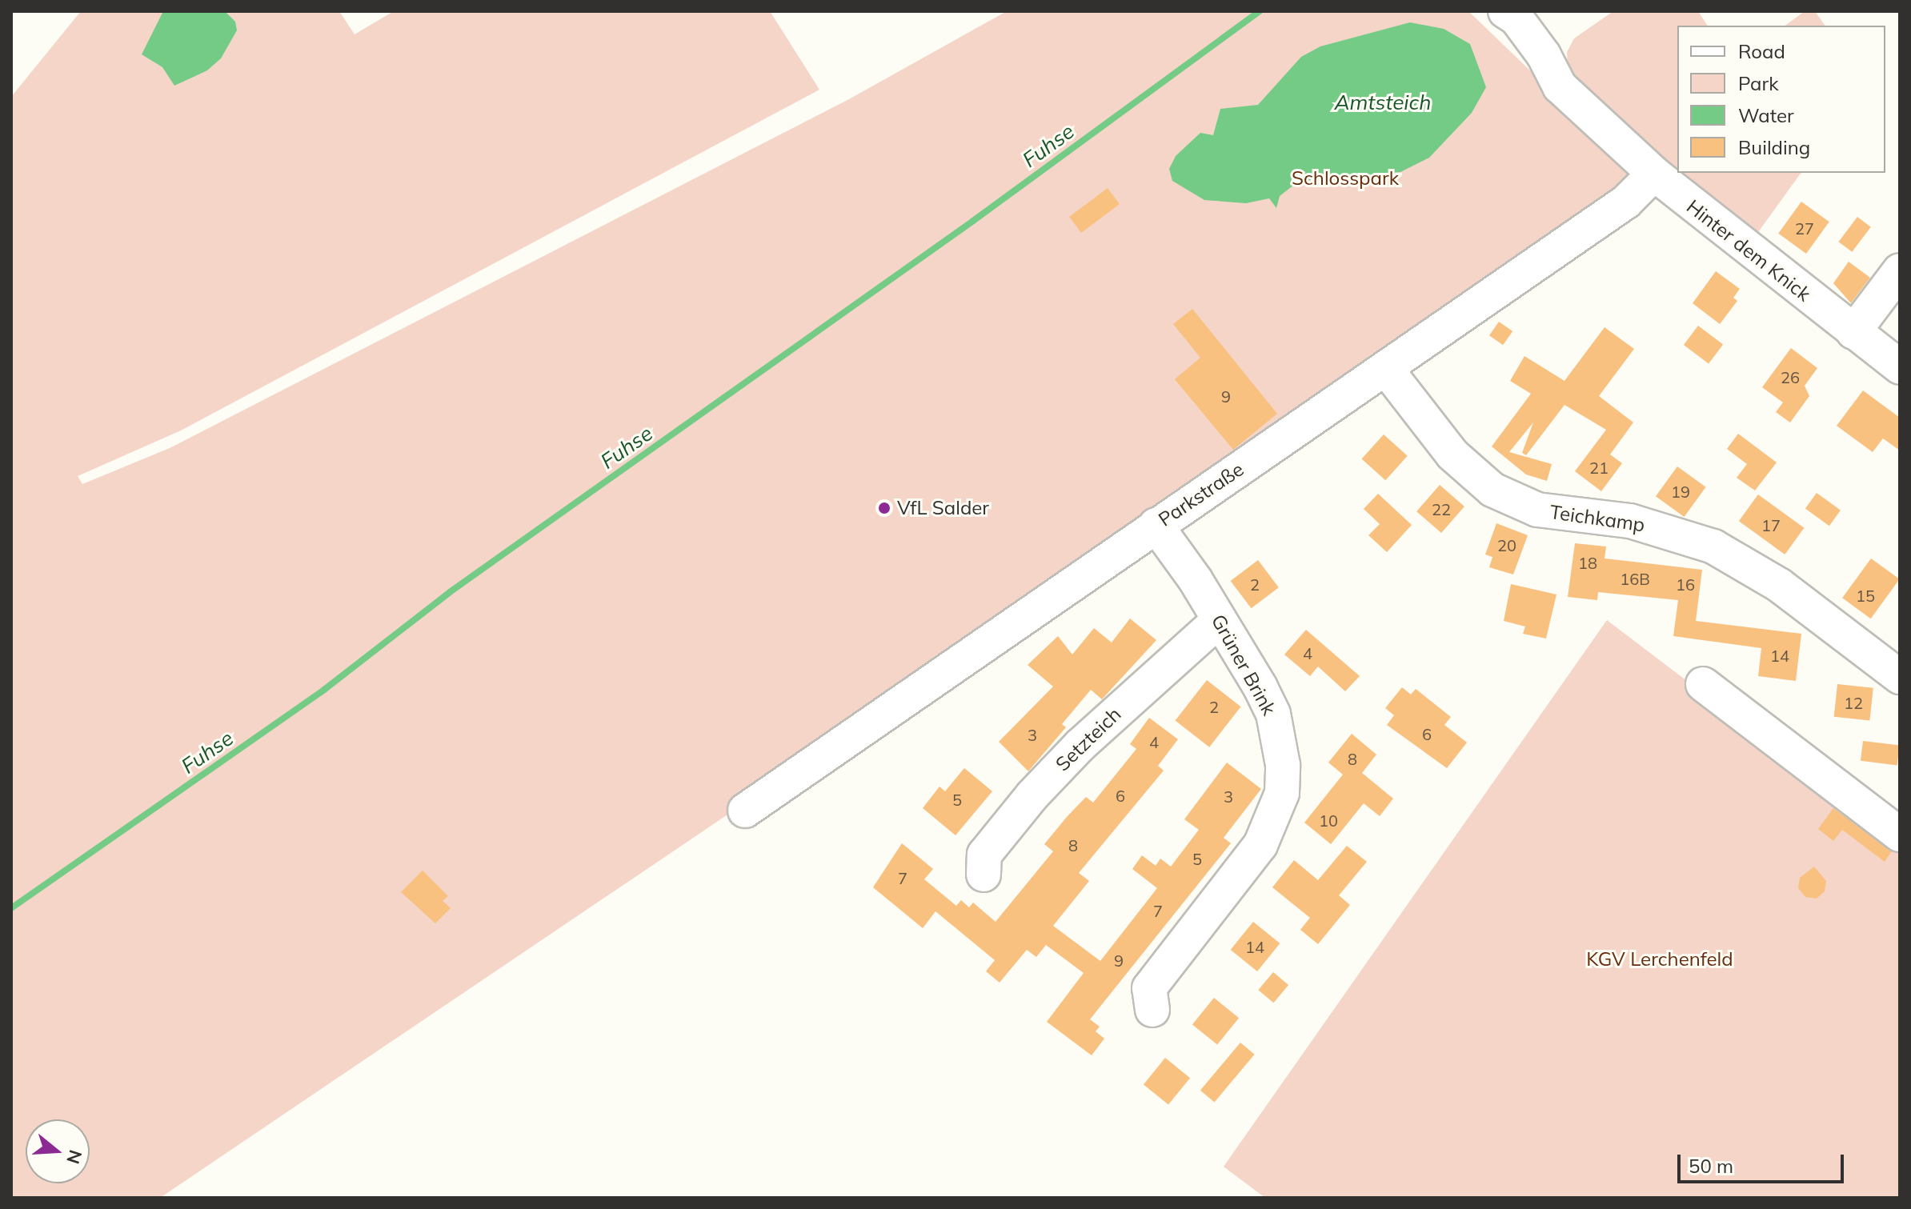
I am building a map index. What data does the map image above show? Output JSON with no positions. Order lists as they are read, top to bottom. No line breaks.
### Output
{"streets":{"street":["Hinter dem Knick","Parkstraße","Teichkamp","Grüner Brink","Setzteich"]},"crossings":[["Hinter dem Knick","Parkstraße"],["Parkstraße","Teichkamp"],["Parkstraße","Grüner Brink"],["Grüner Brink","Setzteich"]],"water":["Amtsteich","Fuhse"],"parks":["Schlosspark","KGV Lerchenfeld"],"places":["VfL Salder"],"house_numbers":["27","26","9","21","19","22","17","20","18","16B","2","16","15","4","14","12","2","6","3","4","8","6","3","5","10","8","5","7","7","14","9"],"legend":["Road","Park","Water","Building"],"scale_bar":"50 m","north":"right"}
